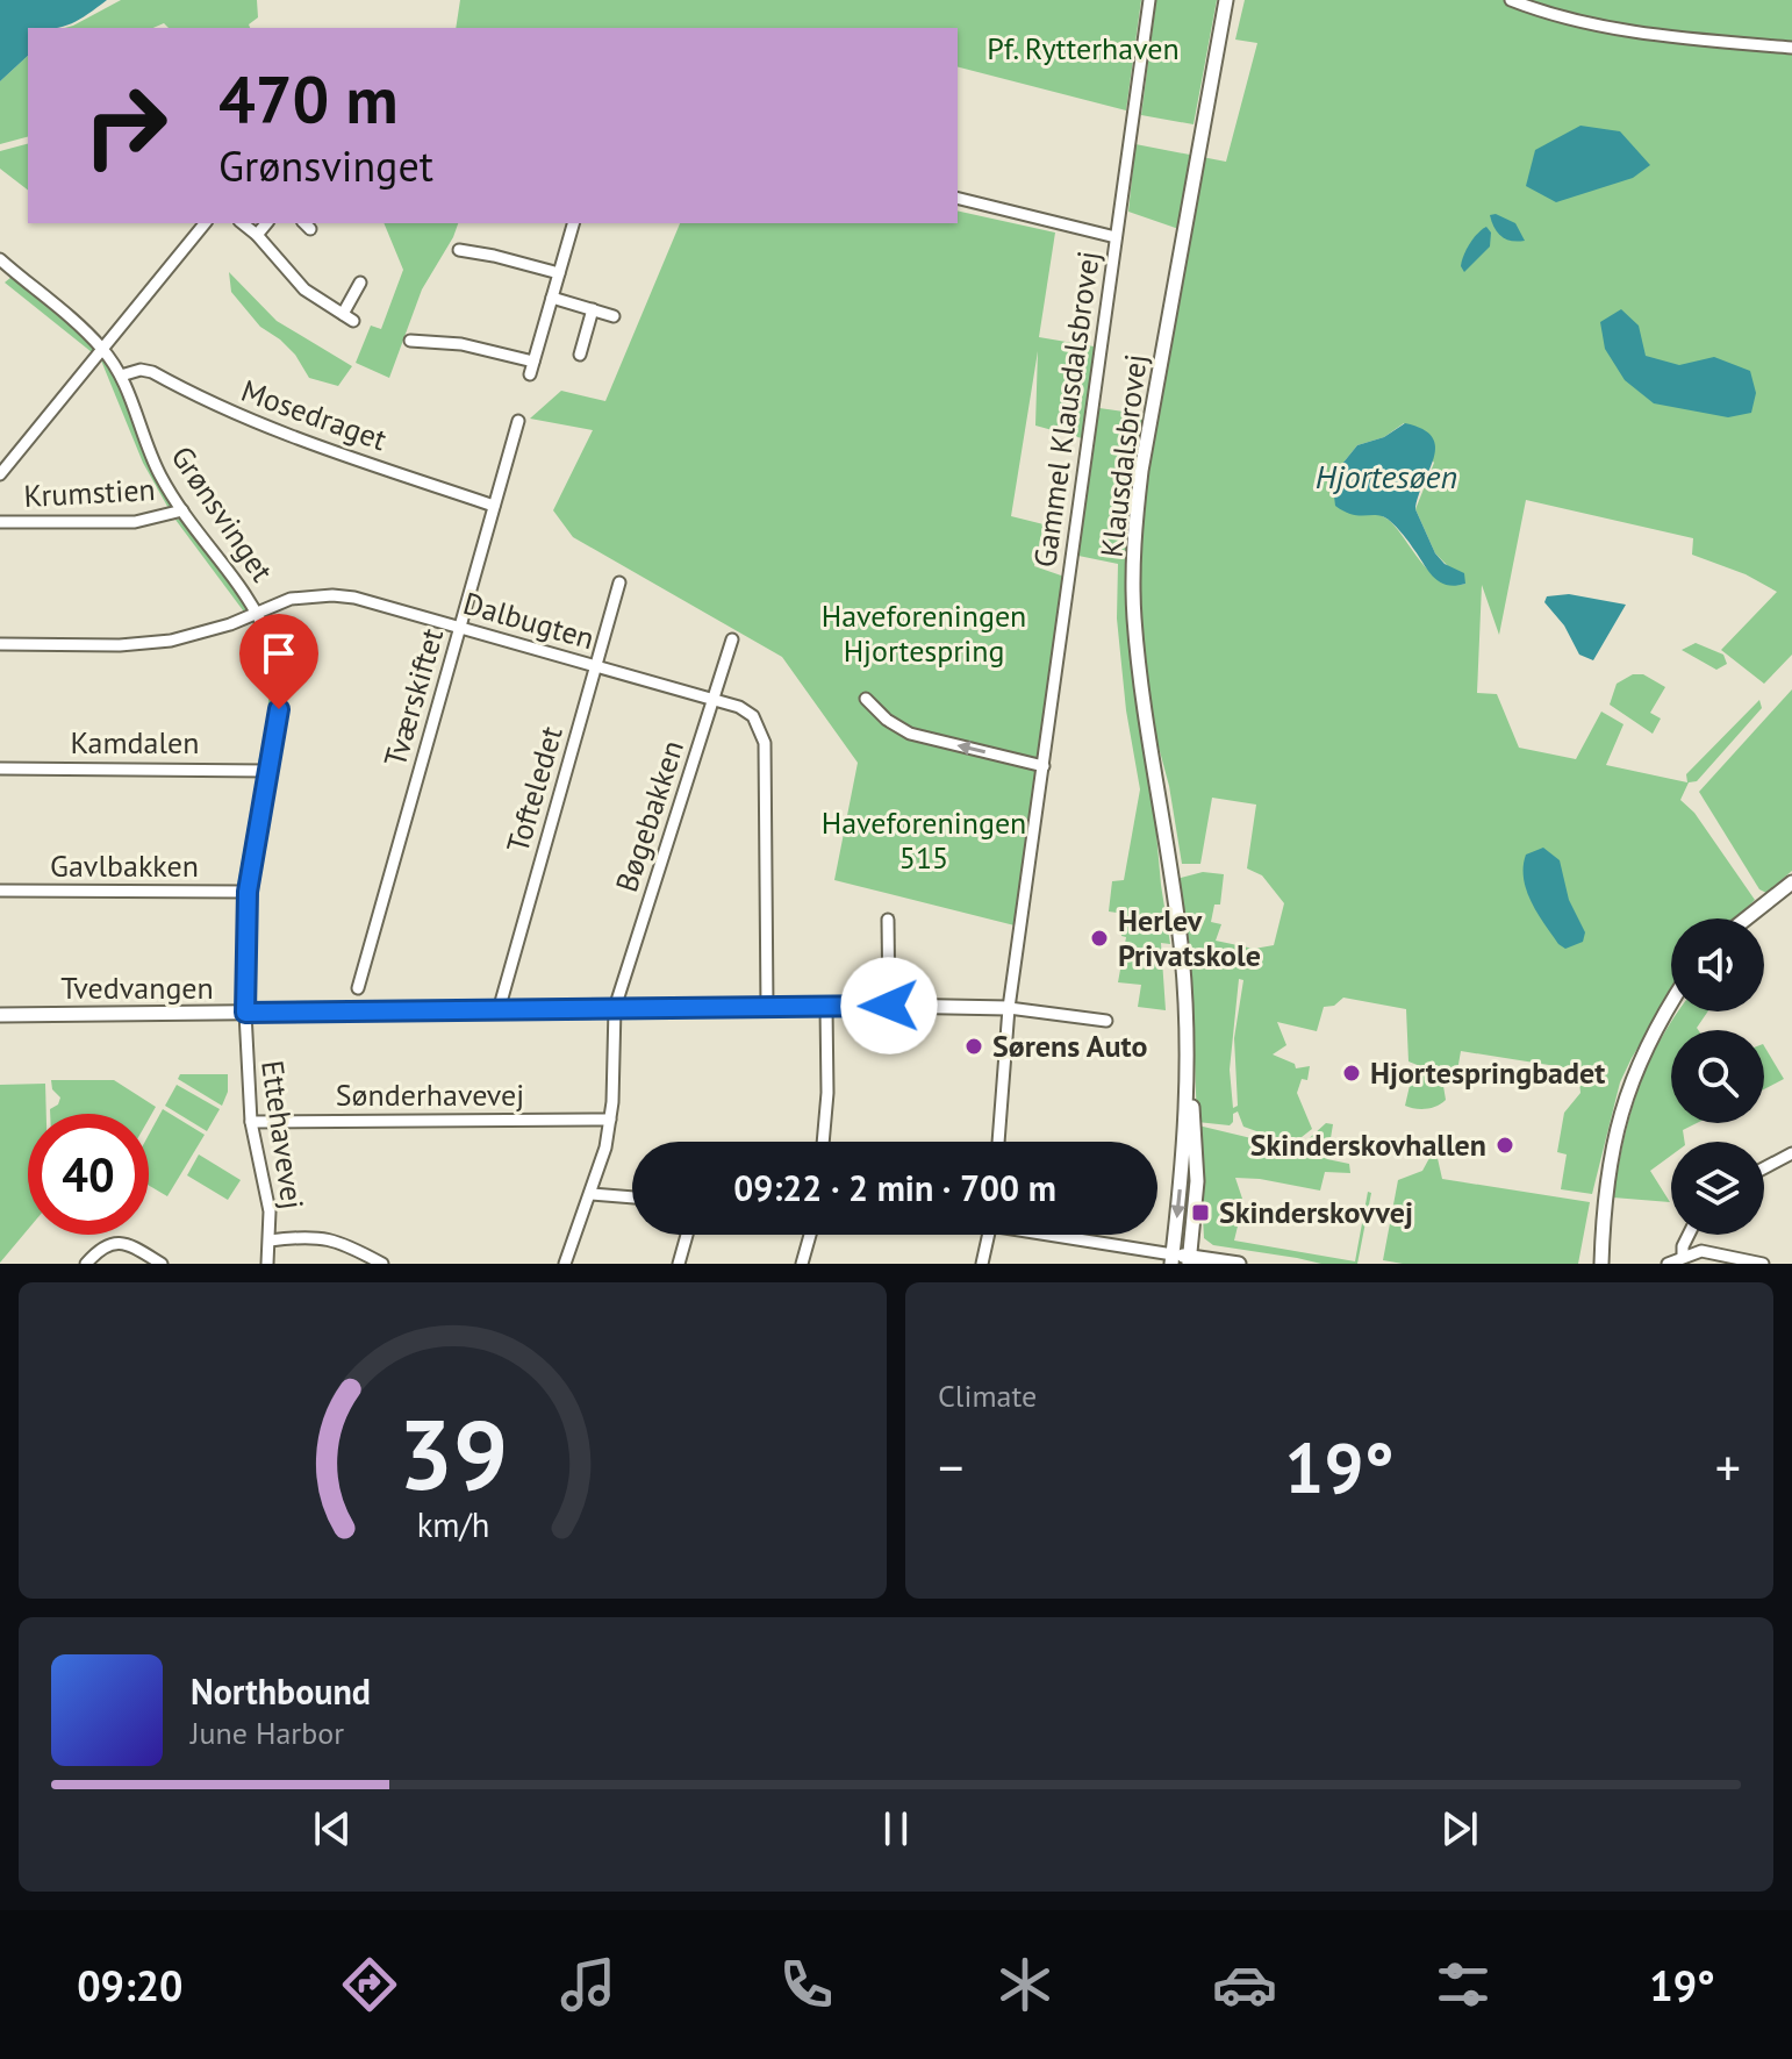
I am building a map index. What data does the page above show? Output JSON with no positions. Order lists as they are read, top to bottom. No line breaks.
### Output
{"streets":{"street":["Gammel Klausdalsbrovej","Mosedraget","Klausdalsbrovej","Krumstien","Grønsvinget","Dalbugten","Tværskiftet","Kamdalen","Tofteledet","Bøgebakken","Gavlbakken","Tvedvangen","Sønderhavevej","Ettehavevej"]},"crossings":[["Gammel Klausdalsbrovej","Tvedvangen"],["Mosedraget","Grønsvinget"],["Mosedraget","Tværskiftet"],["Krumstien","Grønsvinget"],["Grønsvinget","Dalbugten"],["Grønsvinget","Kamdalen"],["Grønsvinget","Gavlbakken"],["Grønsvinget","Tvedvangen"],["Grønsvinget","Ettehavevej"],["Dalbugten","Tværskiftet"],["Dalbugten","Tofteledet"],["Dalbugten","Bøgebakken"],["Dalbugten","Tvedvangen"],["Tofteledet","Tvedvangen"],["Bøgebakken","Tvedvangen"],["Bøgebakken","Sønderhavevej"],["Tvedvangen","Ettehavevej"],["Sønderhavevej","Ettehavevej"]],"water":["Hjortesøen"],"parks":["Pf. Rytterhaven","Haveforeningen Hjortespring","Haveforeningen 515"],"places":{"other":["Herlev Privatskole","Sørens Auto","Hjortespringbadet","Skinderskovhallen"],"transit":["Skinderskovvej"]},"page":{"turn":["470 m","Grønsvinget"],"limit":"40","trip":"09:22 · 2 min · 700 m","tile":"Climate","heat":["−","19°","+"],"song":["Northbound","June Harbor"],"tabs":["09:20","19°"],"gauge":["39","km/h"]}}
